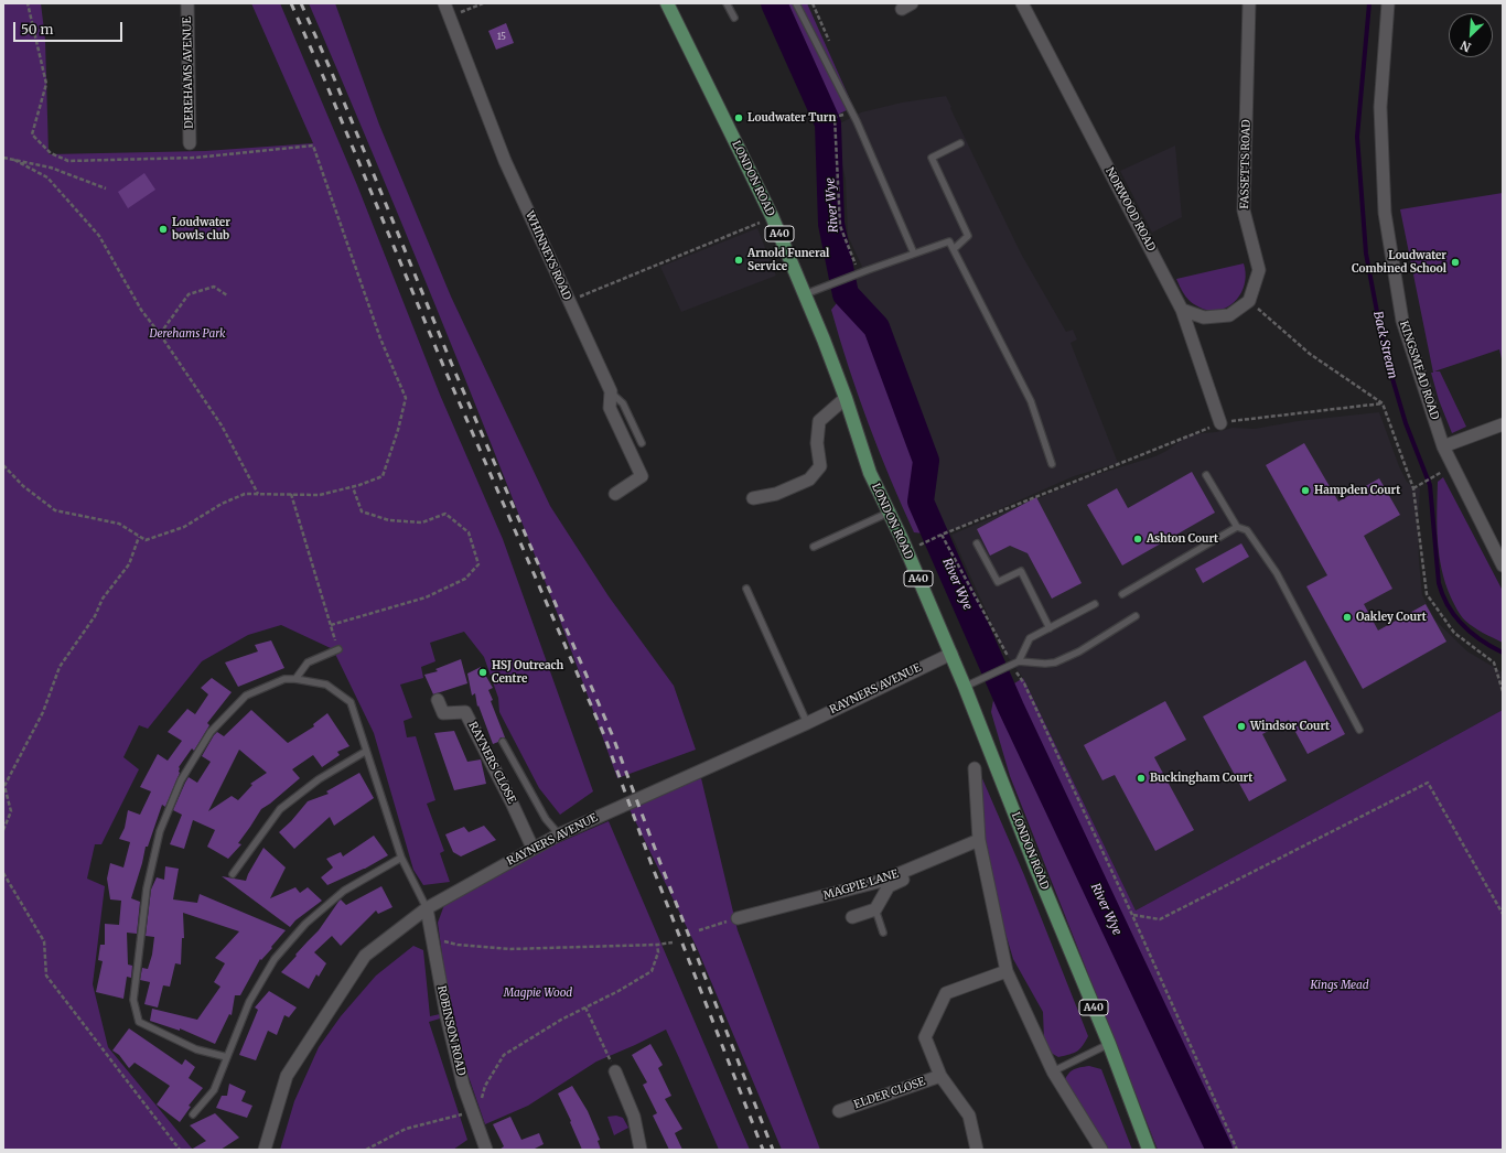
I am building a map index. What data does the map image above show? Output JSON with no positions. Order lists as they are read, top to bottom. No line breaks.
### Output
{"streets":{"main road":["LONDON ROAD","A40"],"street":["DEREHAMS AVENUE","FASSETTS ROAD","NORWOOD ROAD","WHINNEYS ROAD","KINGSMEAD ROAD","RAYNERS AVENUE","RAYNERS CLOSE","MAGPIE LANE","ROBINSON ROAD","ELDER CLOSE"]},"crossings":[["LONDON ROAD","RAYNERS AVENUE"],["RAYNERS AVENUE","RAYNERS CLOSE"],["RAYNERS AVENUE","ROBINSON ROAD"]],"water":["River Wye","Back Stream"],"parks":["Derehams Park","Kings Mead","Magpie Wood"],"places":["Loudwater Turn","Loudwater bowls club","Arnold Funeral Service","Loudwater Combined School","Hampden Court","Ashton Court","Oakley Court","HSJ Outreach Centre","Windsor Court","Buckingham Court"],"house_numbers":["15"],"scale_bar":"50 m","north":"bottom left"}
